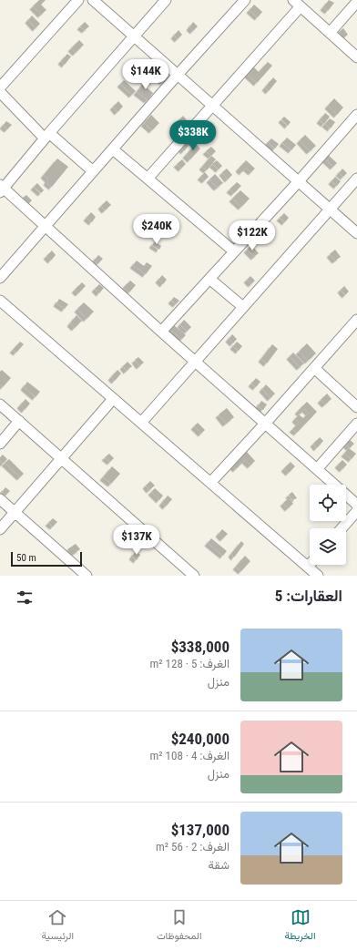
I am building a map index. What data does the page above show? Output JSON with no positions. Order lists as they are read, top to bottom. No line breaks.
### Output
{"scale_bar":"50 m","page":{"price":["$144K","$338K","$240K","$122K","$137K"],"scale":"50 m","heading":"العقارات: 5","list":[{"name":"$338,000","note":"الغرف: 5 · 128 m² · منزل"},{"name":"$240,000","note":"الغرف: 4 · 108 m² · منزل"},{"name":"$137,000","note":"الغرف: 2 · 56 m² · شقة"}],"tabs":["الخريطة","المحفوظات","الرئيسية"]}}
